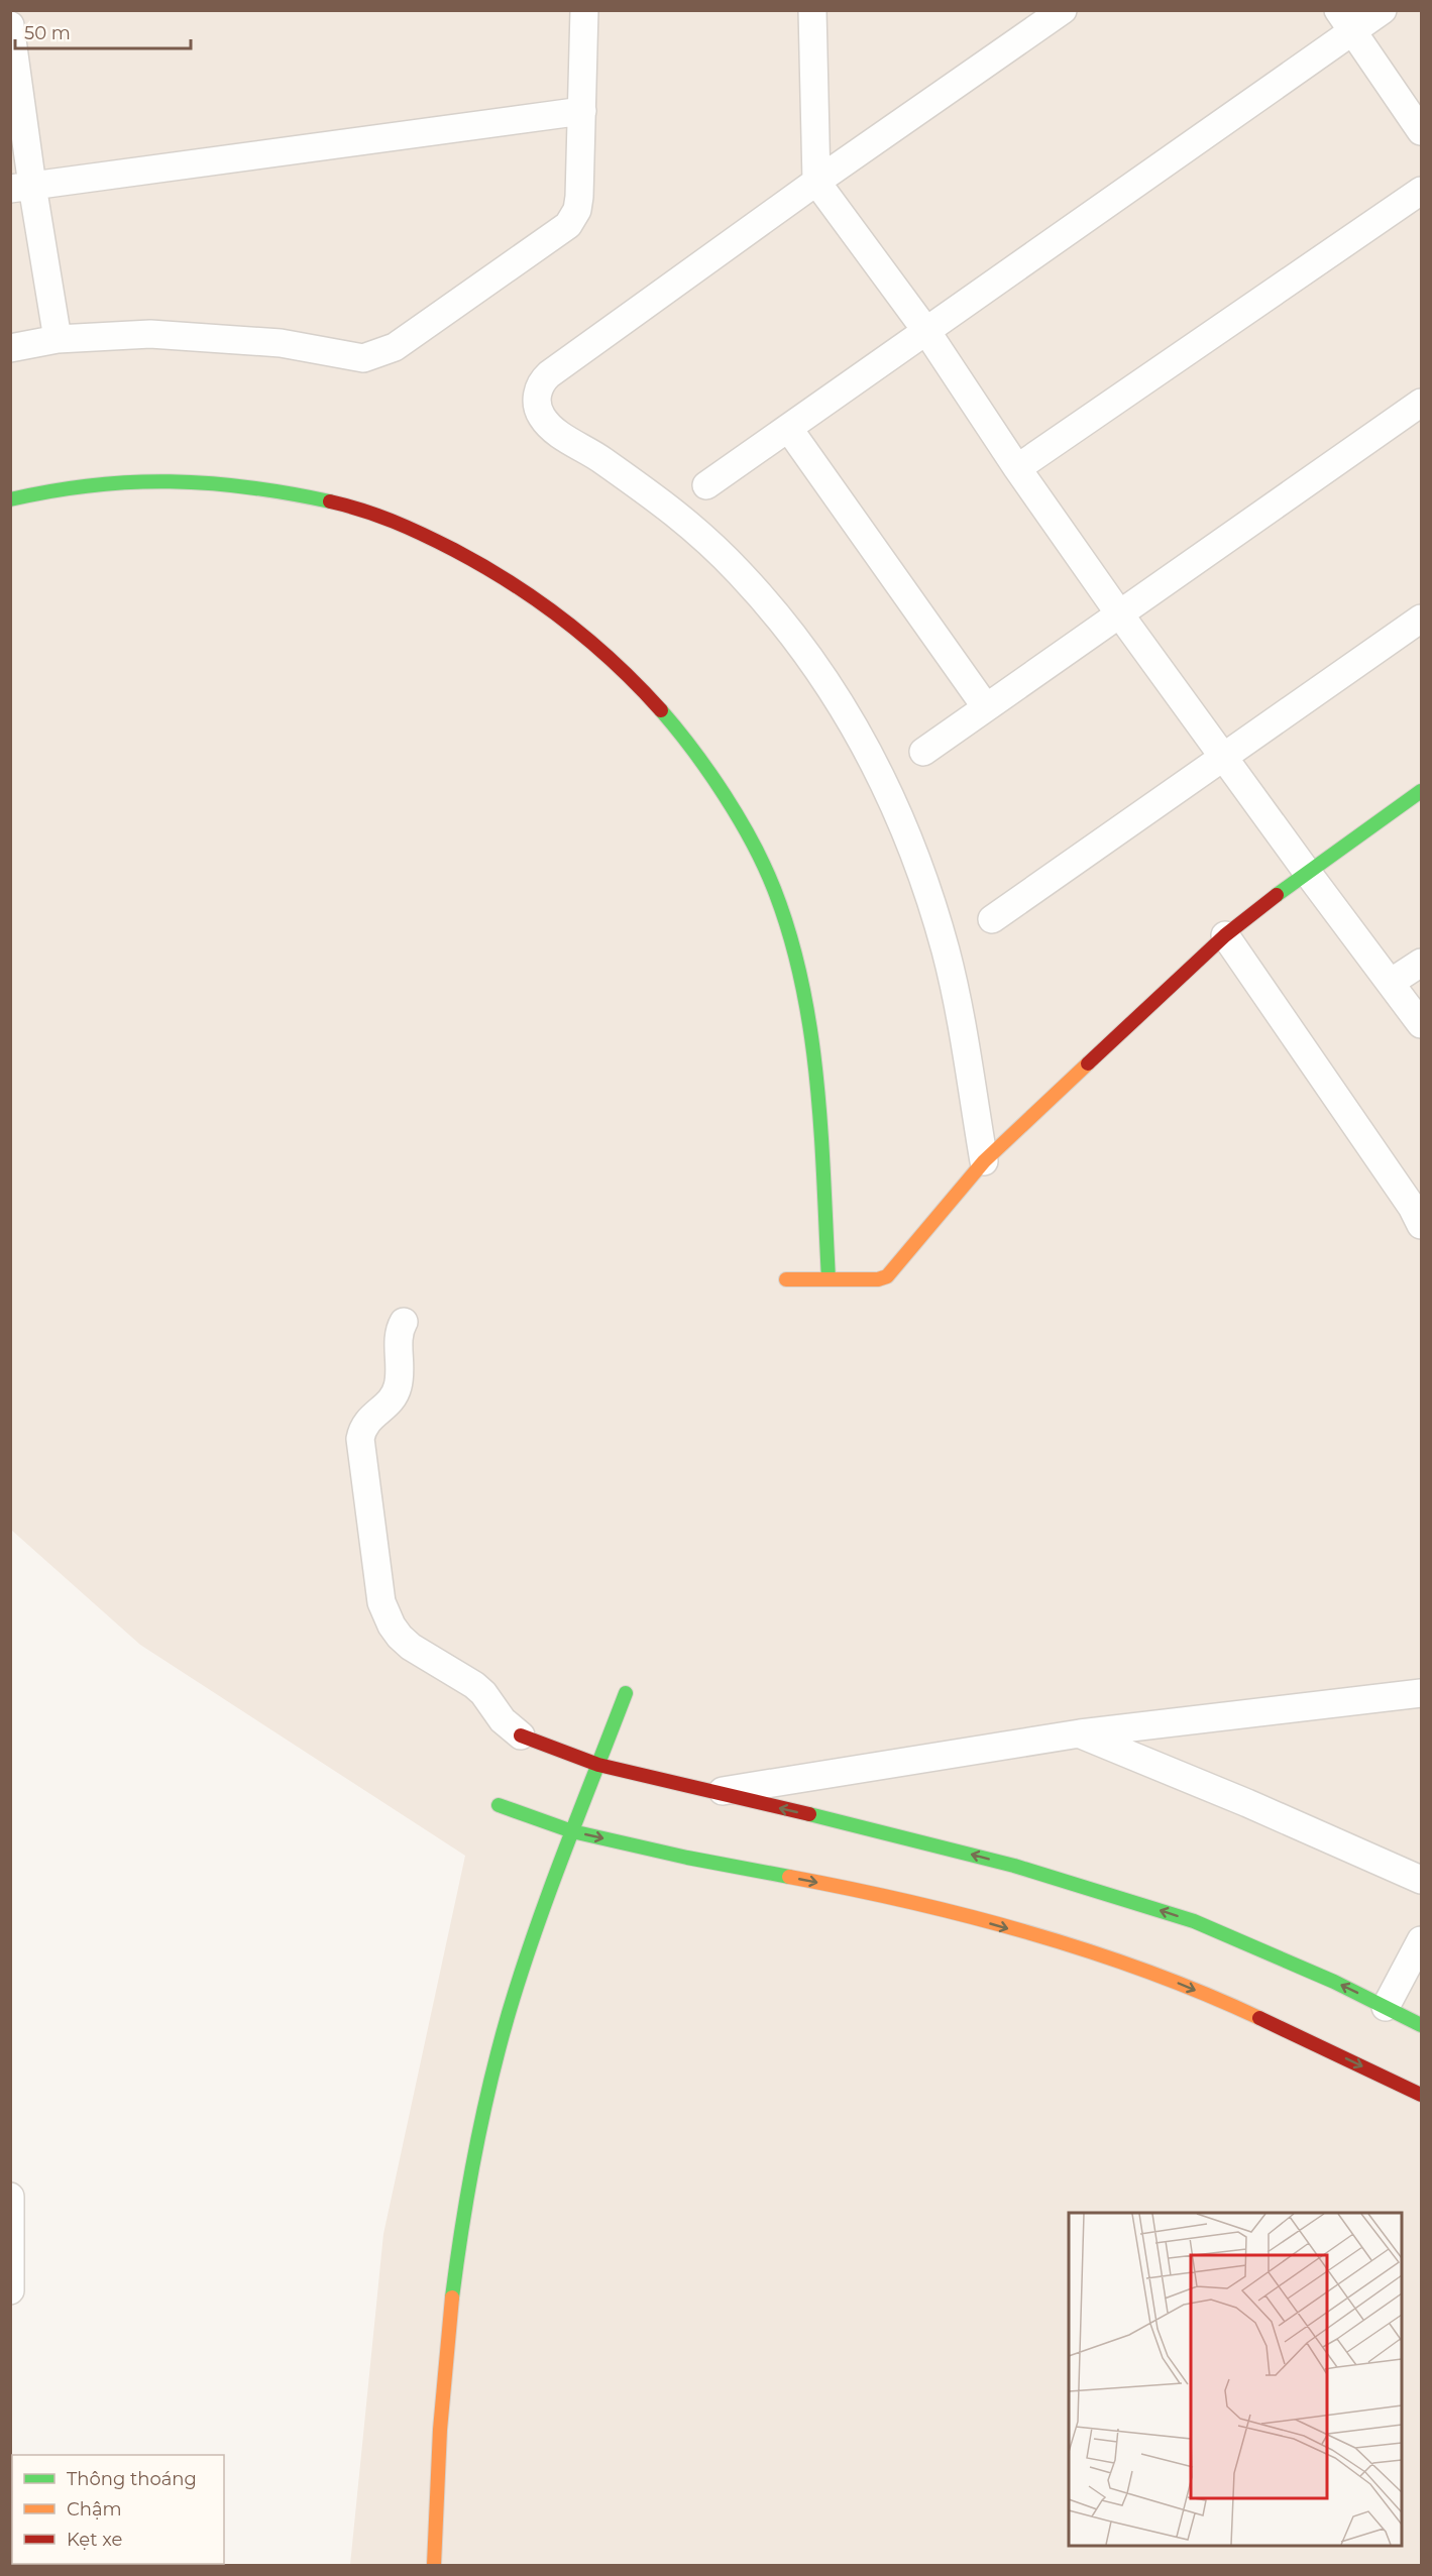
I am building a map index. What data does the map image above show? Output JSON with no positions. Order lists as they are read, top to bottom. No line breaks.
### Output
{"legend":["Thông thoáng","Chậm","Kẹt xe"],"scale_bar":"50 m"}
